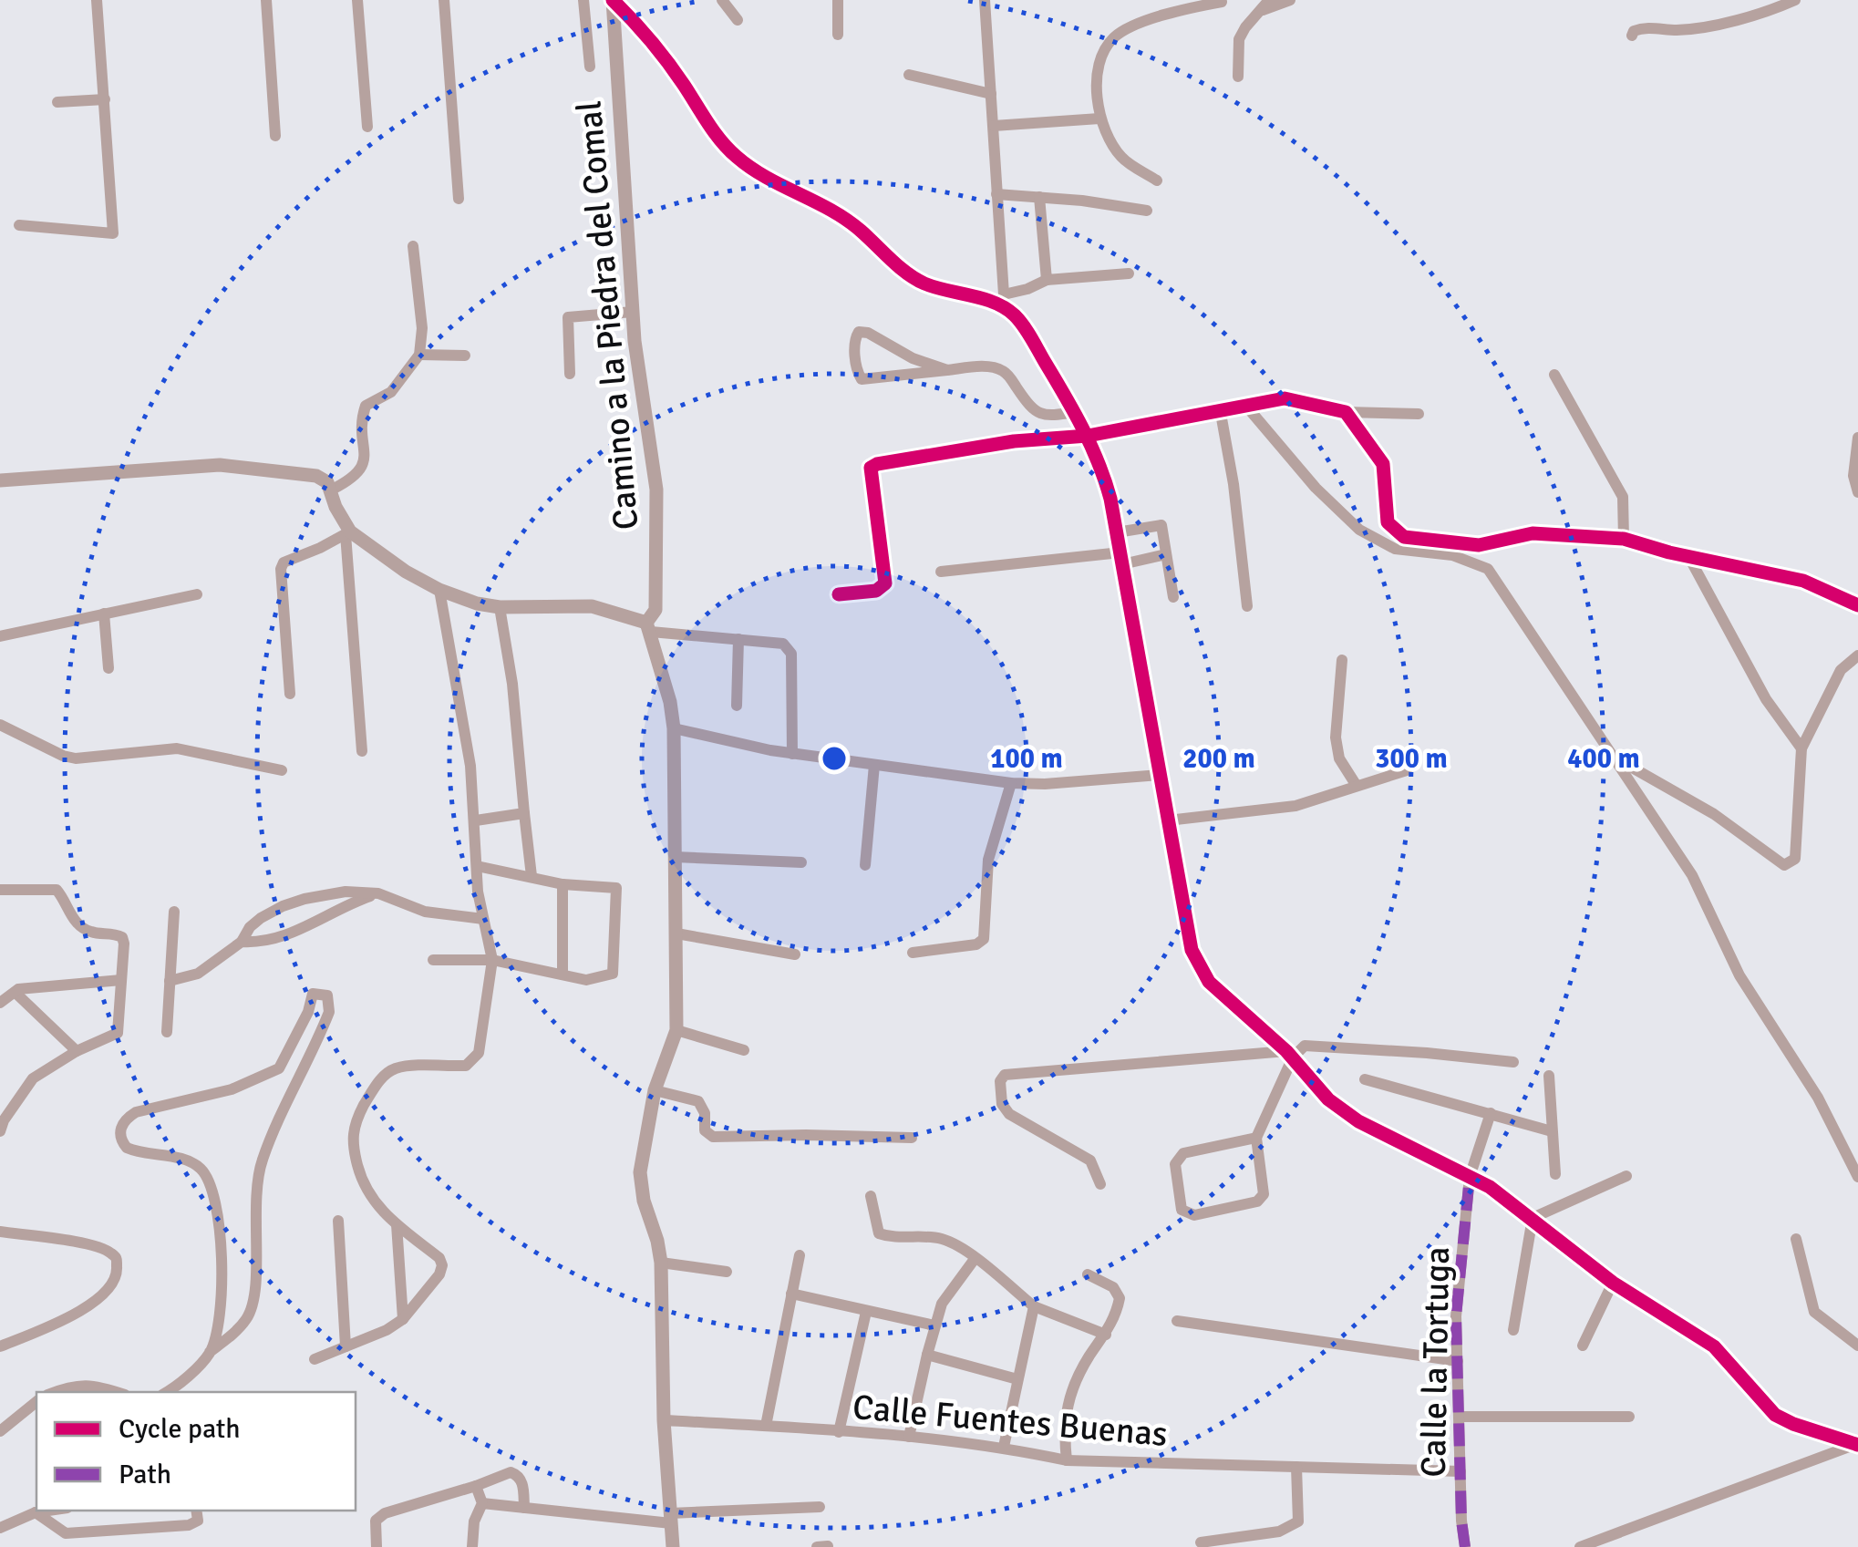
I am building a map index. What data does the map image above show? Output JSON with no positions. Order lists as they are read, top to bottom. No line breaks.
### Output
{"streets":{"street":["Camino a la Piedra del Comal","Calle la Tortuga","Calle Fuentes Buenas"]},"crossings":[["Calle la Tortuga","Calle Fuentes Buenas"]],"legend":["Cycle path","Path"],"rings":["100 m","200 m","300 m","400 m"]}
